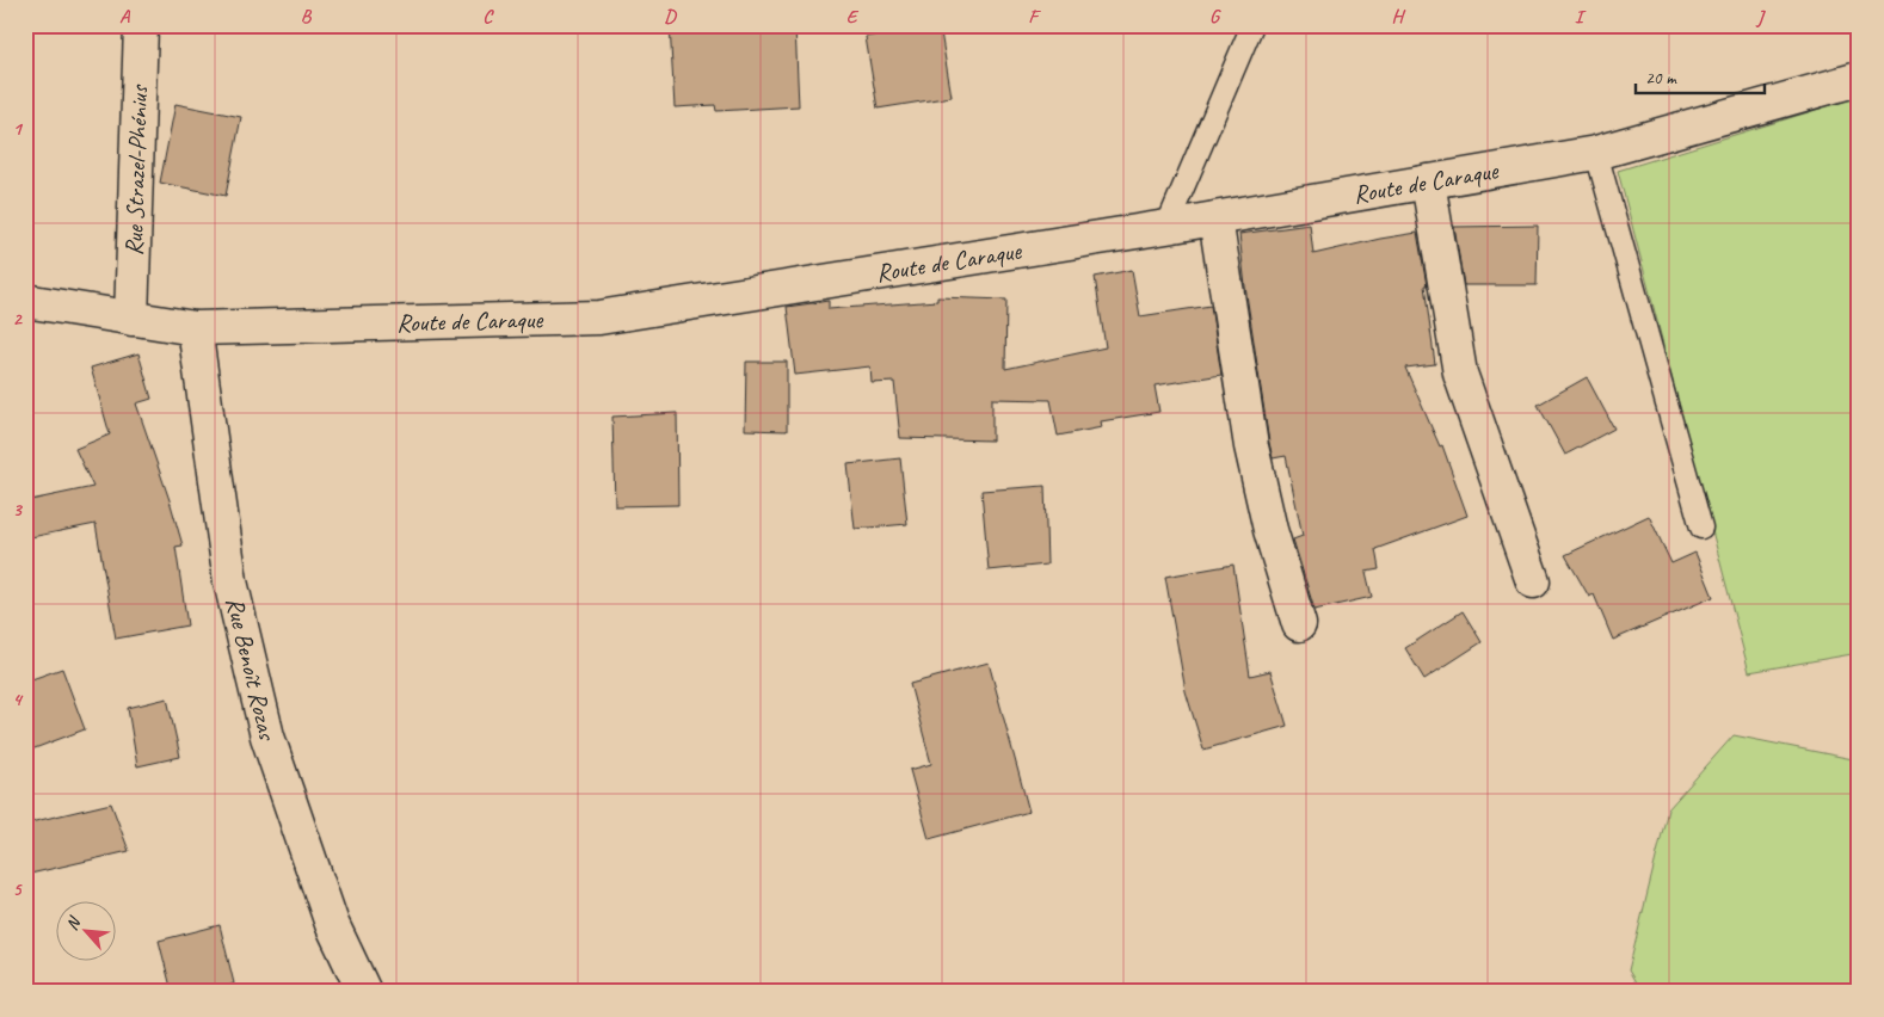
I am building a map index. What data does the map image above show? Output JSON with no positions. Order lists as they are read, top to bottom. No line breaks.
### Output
{"streets":{"street":["Rue Strazel-Phénius","Route de Caraque","Rue Benoît Rozas"]},"crossings":[["Rue Strazel-Phénius","Route de Caraque"],["Route de Caraque","Rue Benoît Rozas"]],"scale_bar":"20 m","north":"top left","grid":{"columns":["A","B","C","D","E","F","G","H","I","J"],"rows":["1","2","3","4","5"]}}
